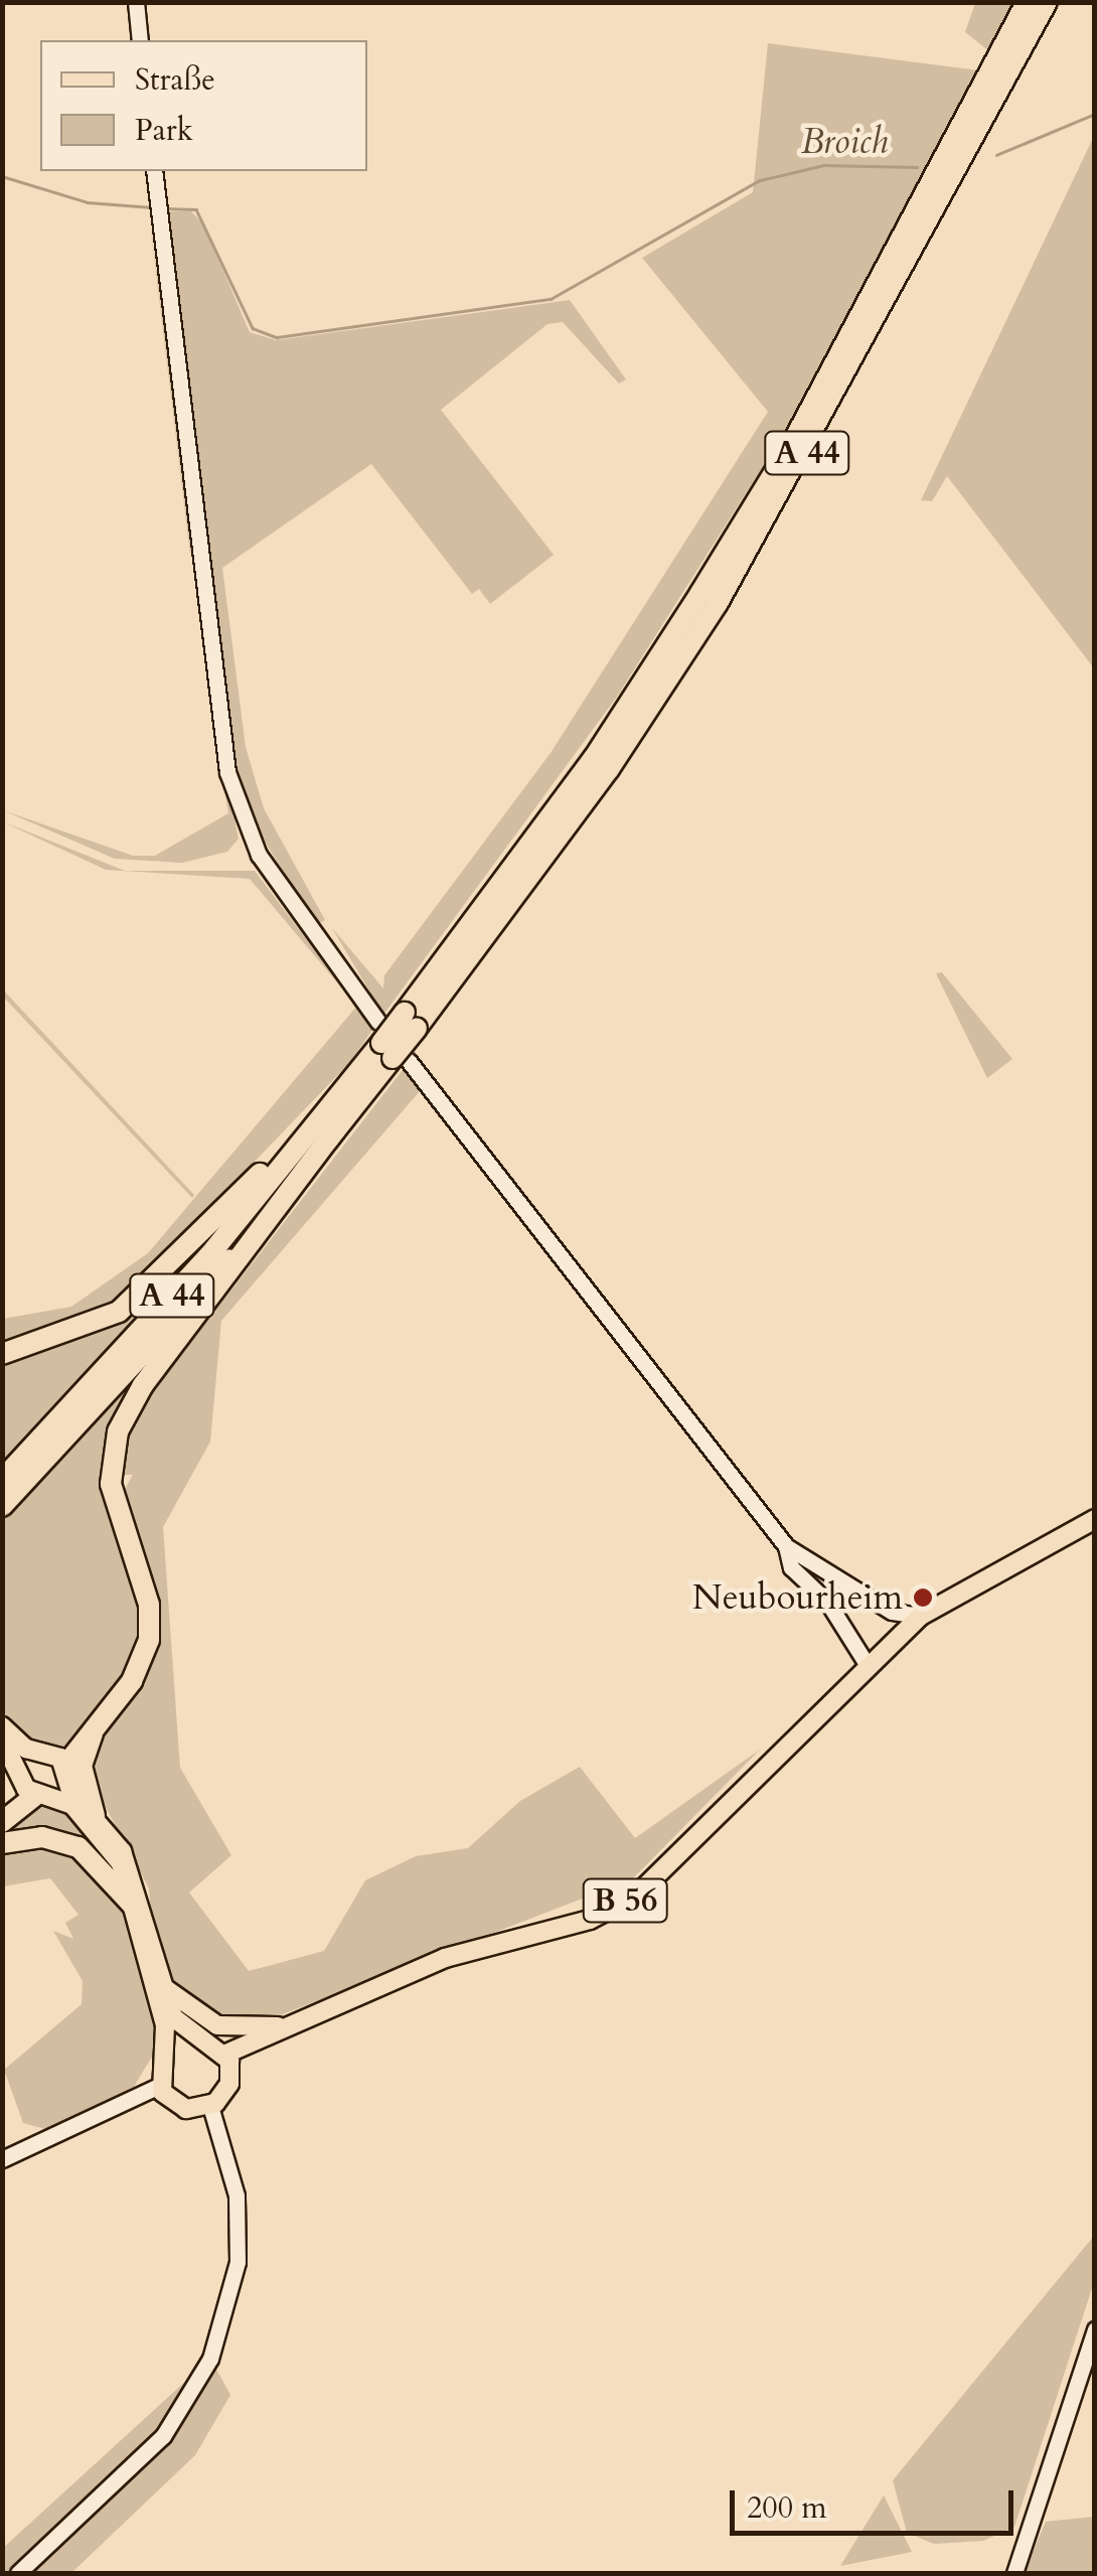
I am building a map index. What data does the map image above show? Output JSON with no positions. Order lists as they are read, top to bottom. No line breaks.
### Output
{"streets":{"highway":["A 44"],"main road":["B 56"]},"parks":["Broich"],"places":["Neubourheim"],"legend":["Straße","Park"],"scale_bar":"200 m"}
